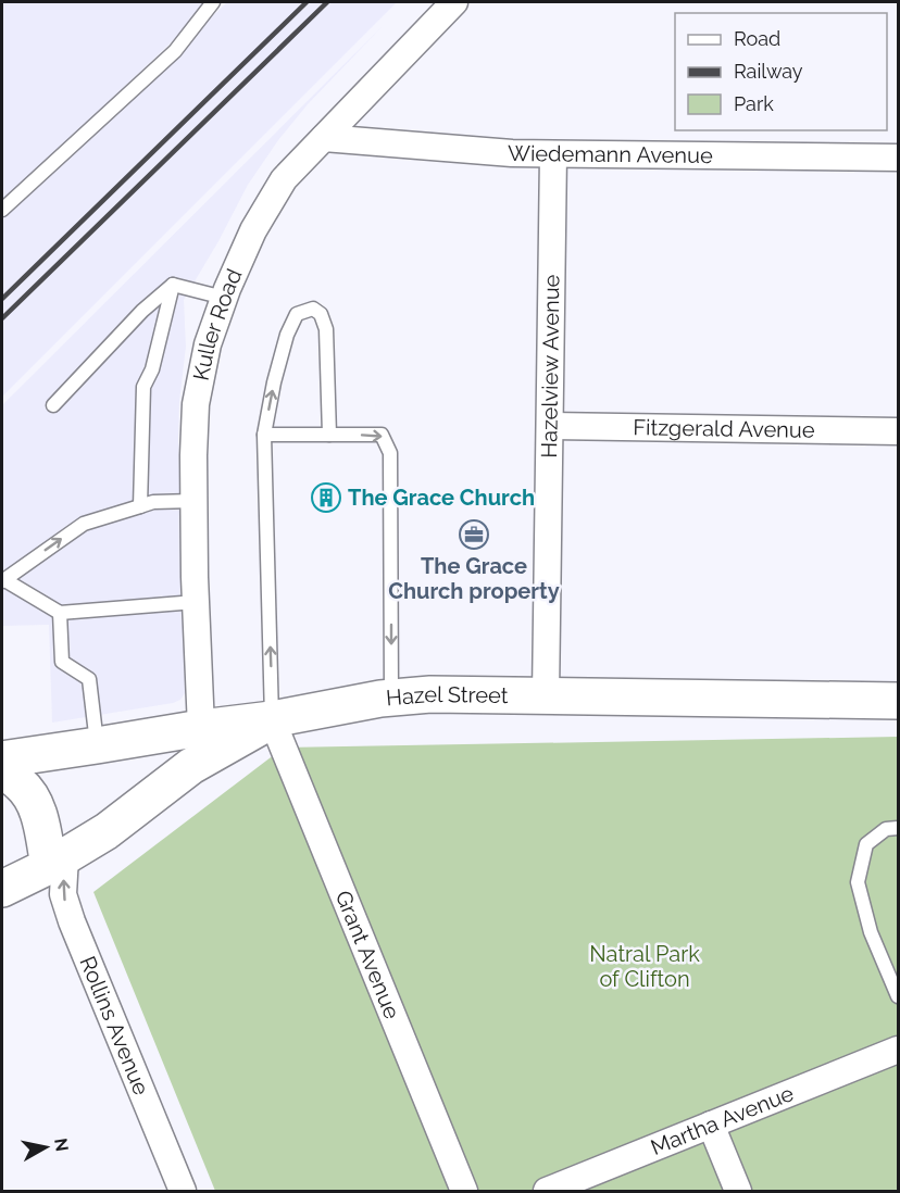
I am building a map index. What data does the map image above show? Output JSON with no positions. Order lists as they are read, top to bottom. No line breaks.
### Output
{"streets":{"street":["Wiedemann Avenue","Kuller Road","Hazelview Avenue","Fitzgerald Avenue","Hazel Street","Grant Avenue","Rollins Avenue","Martha Avenue"]},"crossings":[["Wiedemann Avenue","Kuller Road"],["Wiedemann Avenue","Hazelview Avenue"],["Kuller Road","Hazel Street"],["Hazelview Avenue","Fitzgerald Avenue"],["Hazelview Avenue","Hazel Street"],["Hazel Street","Grant Avenue"]],"one_way":["Rollins Avenue"],"parks":["Natral Park of Clifton"],"places":{"building":["The Grace Church"],"office":["The Grace Church property"]},"legend":["Road","Railway","Park"],"north":"right"}
